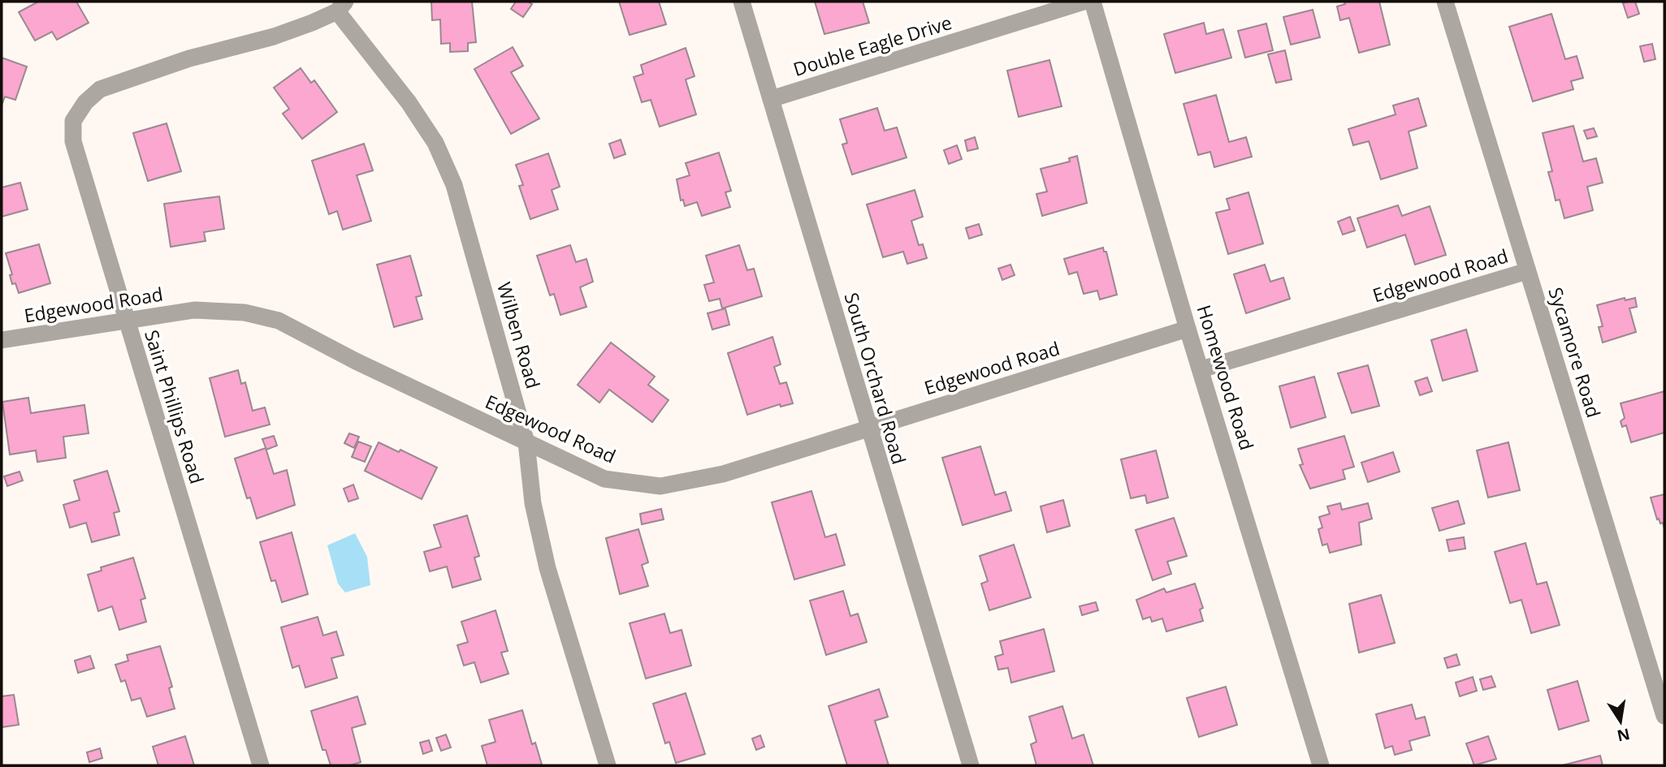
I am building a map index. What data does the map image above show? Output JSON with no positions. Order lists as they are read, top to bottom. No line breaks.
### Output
{"streets":{"street":["Double Eagle Drive","Edgewood Road","Wilben Road","Sycamore Road","Homewood Road","South Orchard Road","Saint Phillips Road"]},"crossings":[["Double Eagle Drive","South Orchard Road"],["Edgewood Road","Wilben Road"],["Edgewood Road","Sycamore Road"],["Edgewood Road","Homewood Road"],["Edgewood Road","South Orchard Road"],["Edgewood Road","Saint Phillips Road"],["Wilben Road","Saint Phillips Road"]],"north":"bottom"}
